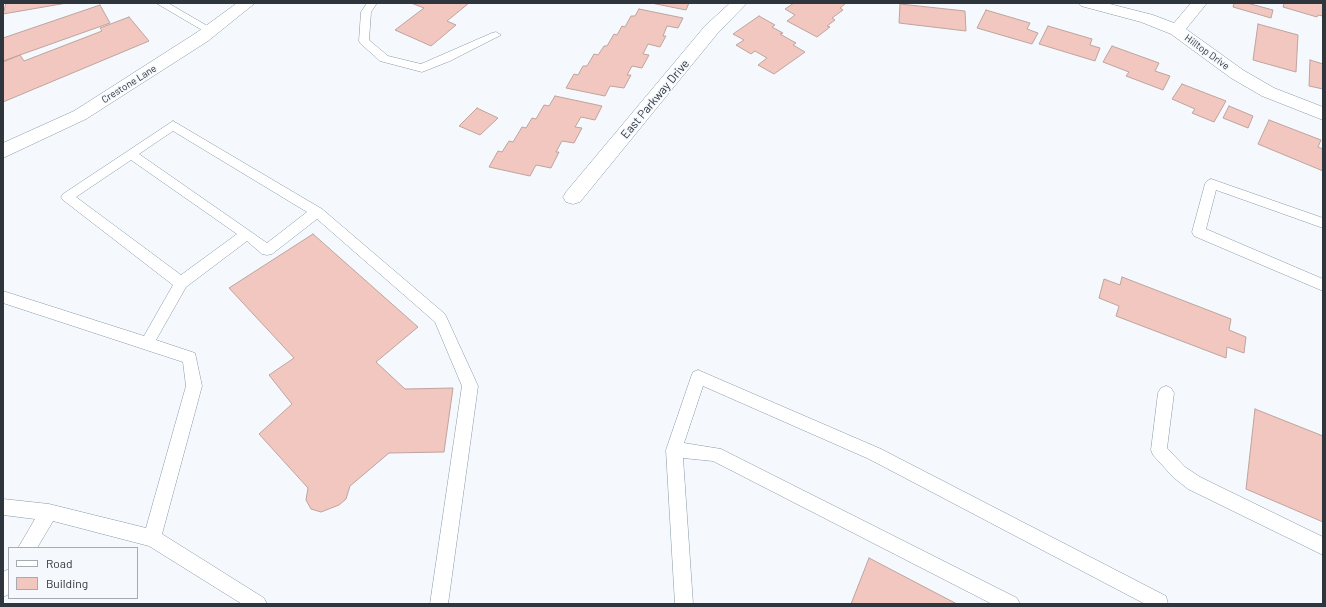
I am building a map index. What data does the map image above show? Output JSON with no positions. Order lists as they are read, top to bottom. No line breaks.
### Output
{"streets":{"street":["Hilltop Drive","Crestone Lane","East Parkway Drive"]},"legend":["Road","Building"]}
